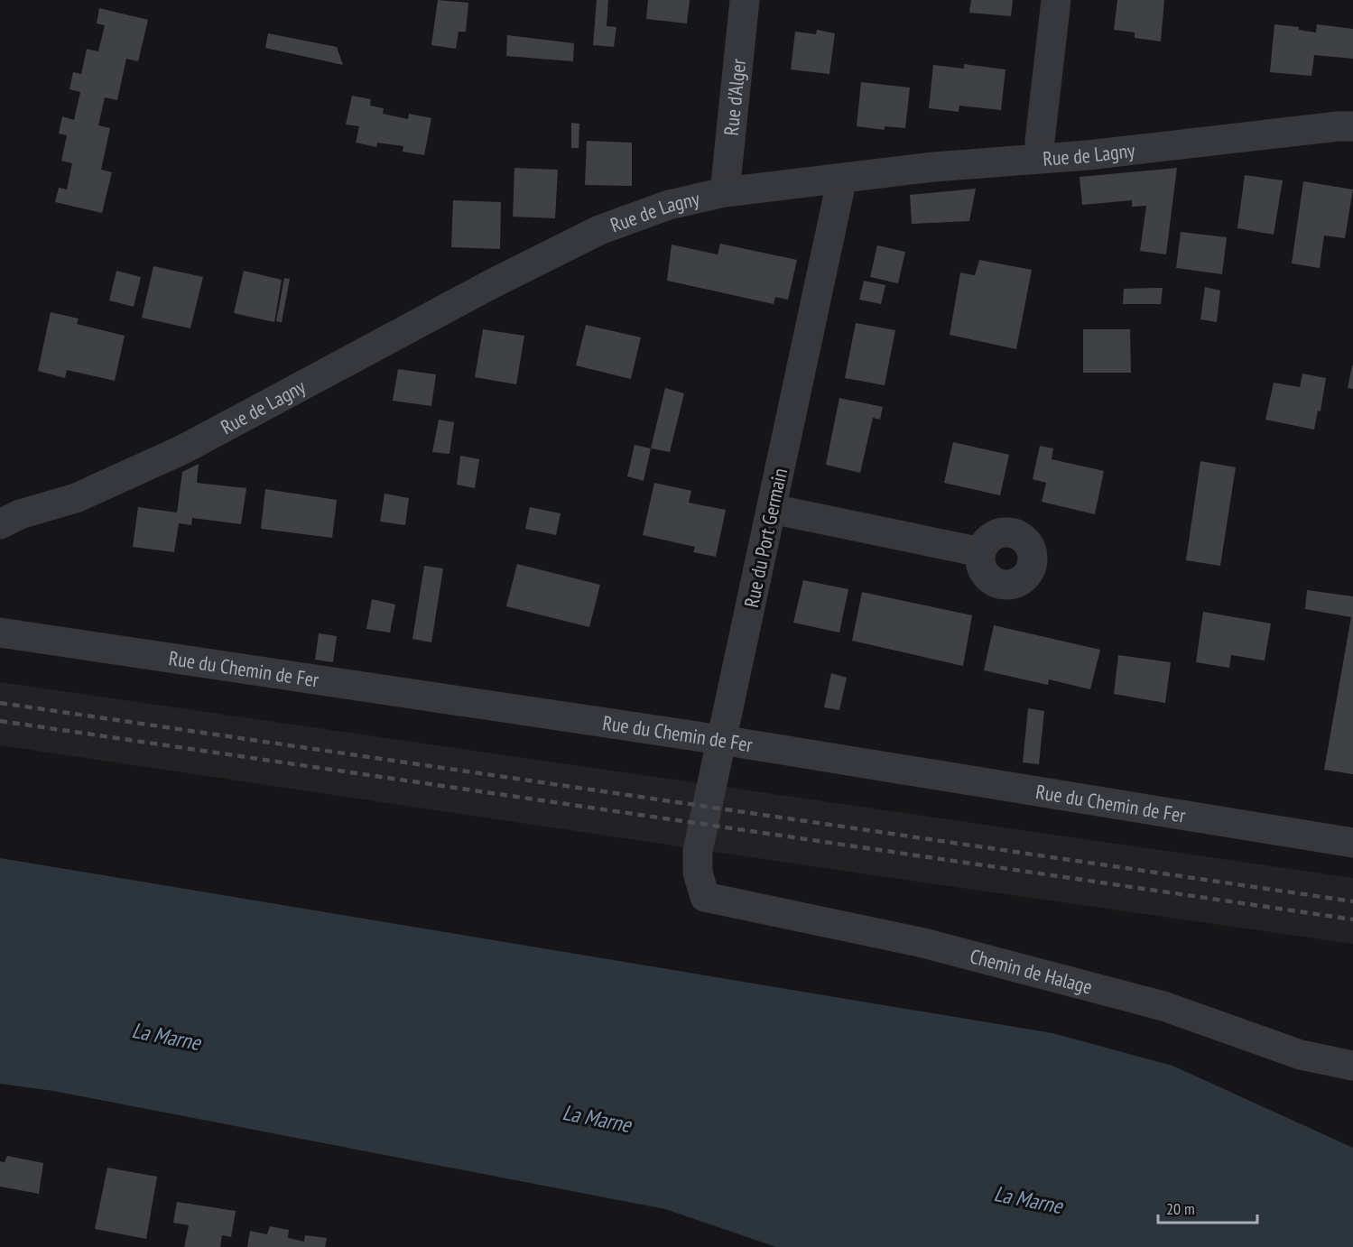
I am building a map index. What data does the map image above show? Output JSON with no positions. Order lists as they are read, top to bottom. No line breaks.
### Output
{"streets":{"street":["Rue d'Alger","Rue de Lagny","Rue du Port Germain","Rue du Chemin de Fer","Chemin de Halage"]},"crossings":[["Rue d'Alger","Rue de Lagny"],["Rue de Lagny","Rue du Port Germain"],["Rue du Port Germain","Rue du Chemin de Fer"],["Rue du Port Germain","Chemin de Halage"]],"water":["La Marne"],"scale_bar":"20 m"}
